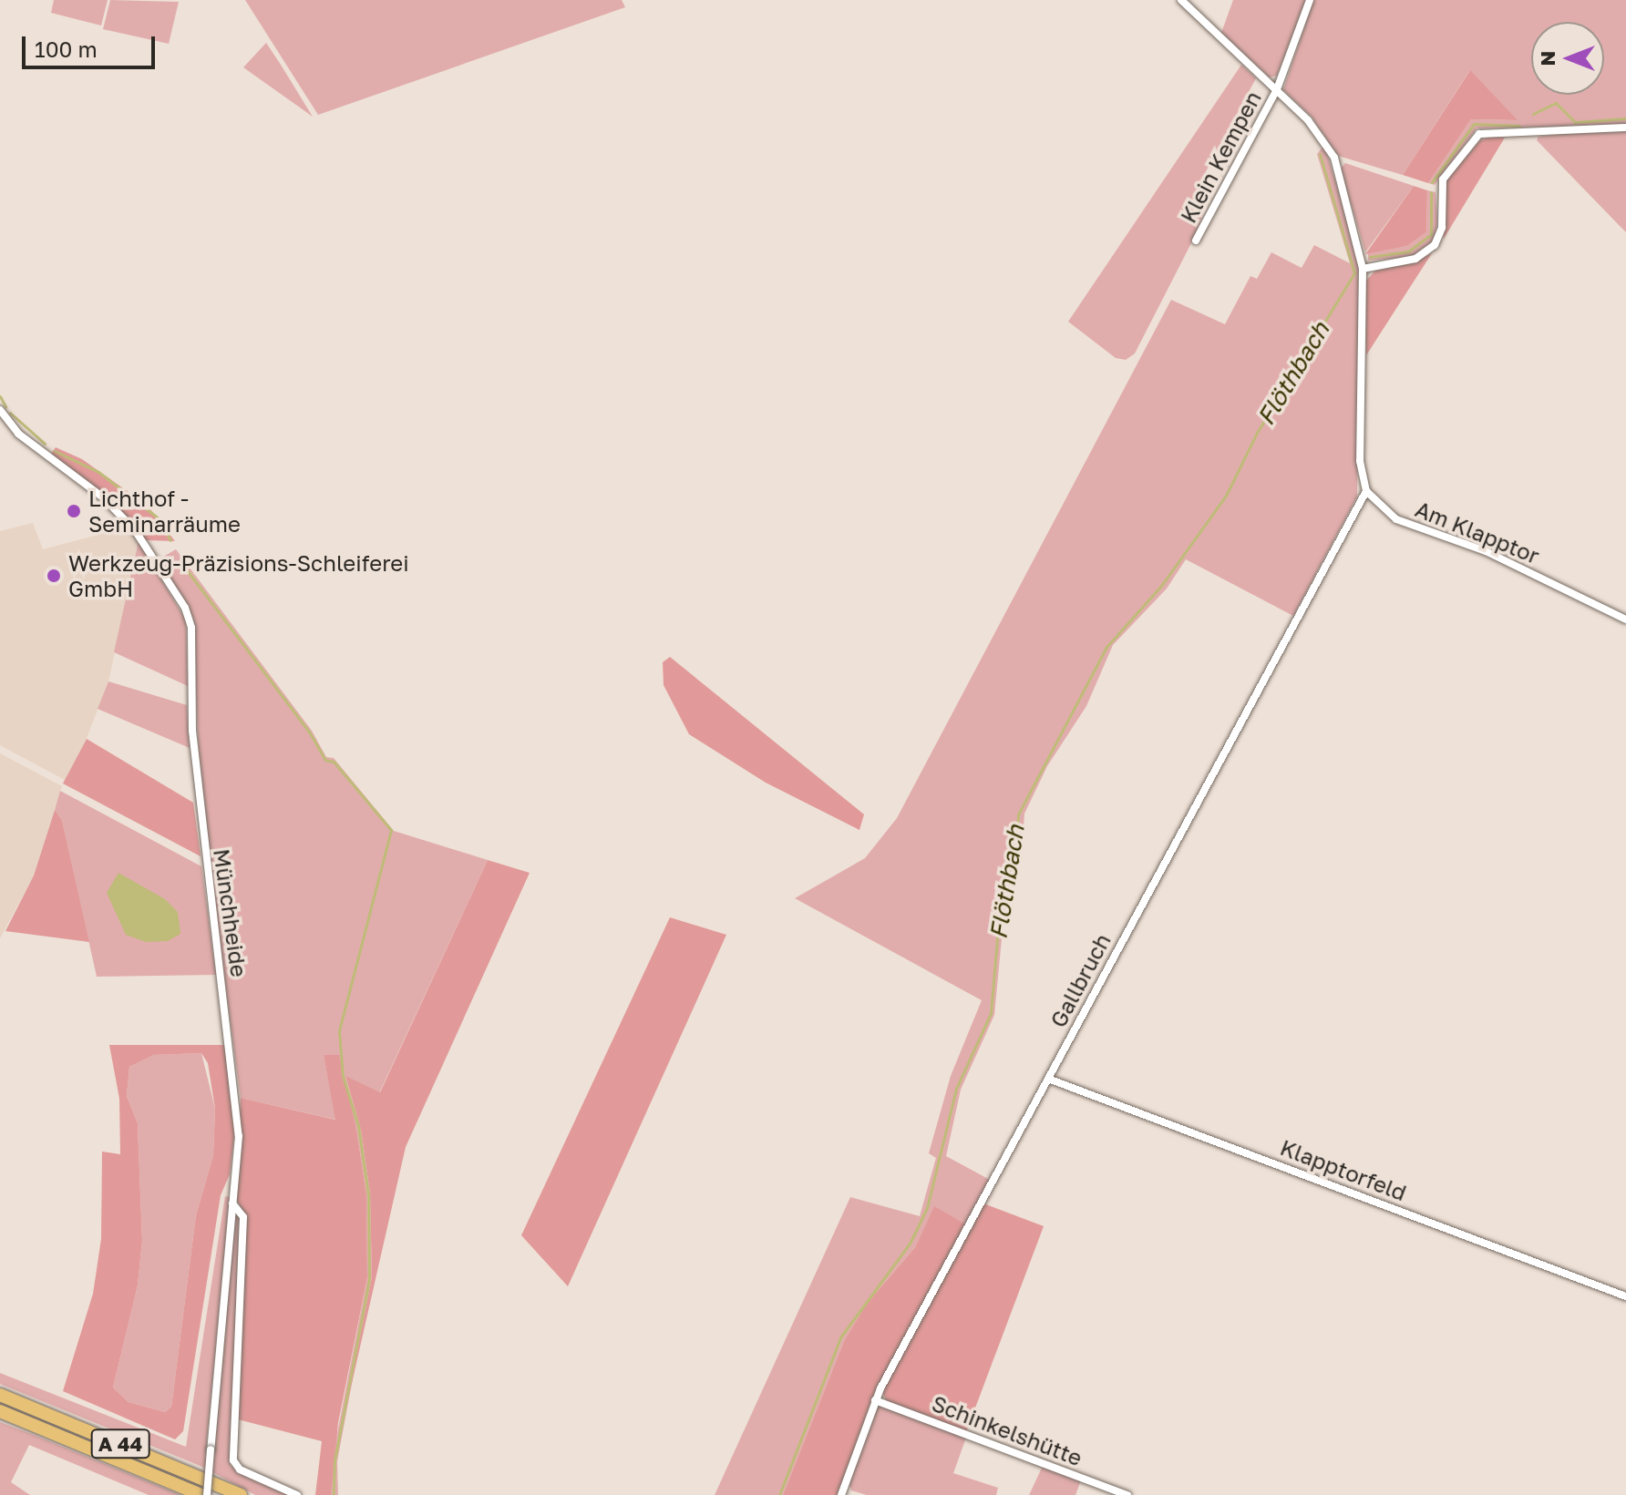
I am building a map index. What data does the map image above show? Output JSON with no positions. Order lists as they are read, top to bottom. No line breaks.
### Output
{"streets":{"highway":["A 44"],"street":["Klein Kempen","Am Klapptor","Münchheide","Gallbruch","Klapptorfeld","Schinkelshütte"]},"crossings":[["Am Klapptor","Gallbruch"],["Münchheide","A 44"],["Gallbruch","Klapptorfeld"],["Gallbruch","Schinkelshütte"]],"water":["Flöthbach"],"places":["Lichthof - Seminarräume","Werkzeug-Präzisions-Schleiferei GmbH"],"scale_bar":"100 m","north":"left"}
